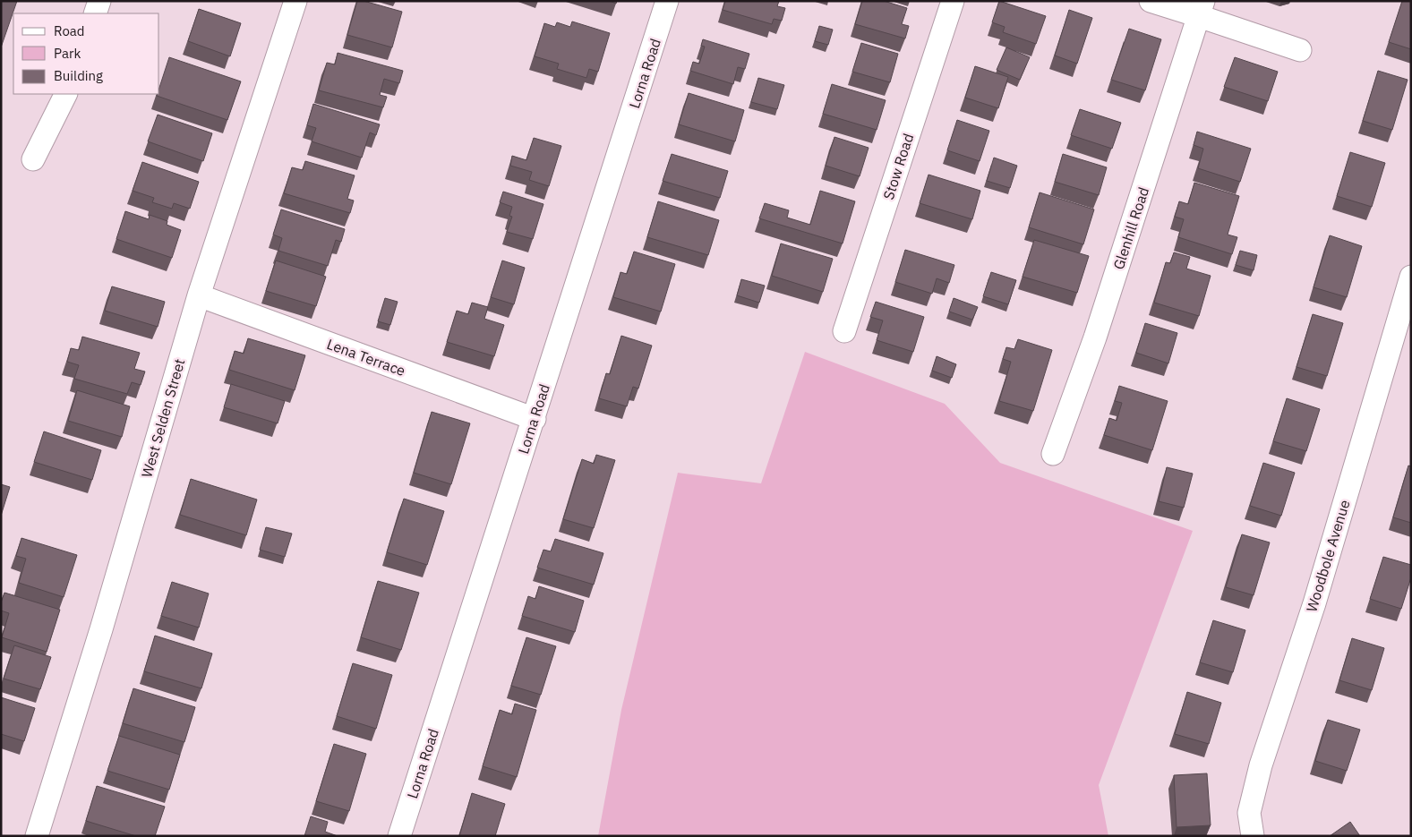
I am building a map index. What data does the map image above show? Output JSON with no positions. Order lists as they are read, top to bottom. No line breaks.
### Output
{"streets":{"street":["Lorna Road","Stow Road","Glenhill Road","Lena Terrace","West Selden Street","Woodbole Avenue"]},"crossings":[["Lorna Road","Lena Terrace"],["Lena Terrace","West Selden Street"]],"legend":["Road","Park","Building"]}
